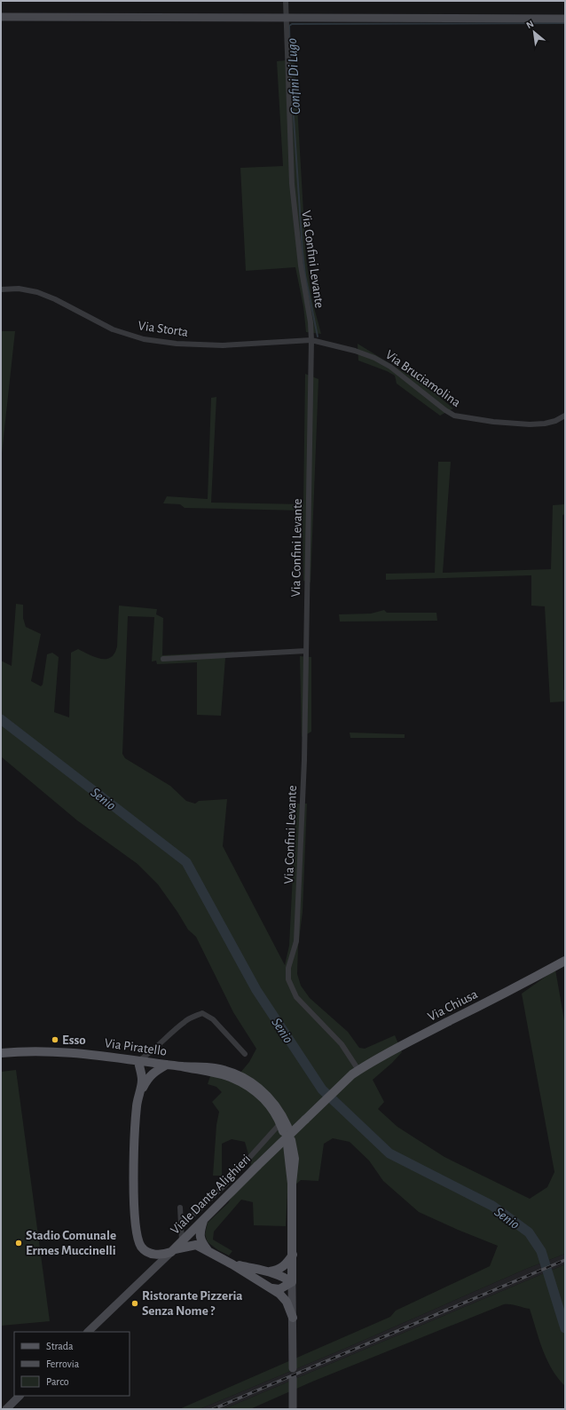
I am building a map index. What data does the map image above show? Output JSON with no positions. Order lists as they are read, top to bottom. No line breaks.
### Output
{"streets":{"main road":["Via Chiusa","Via Piratello","Viale Dante Alighieri"],"street":["Via Confini Levante","Via Storta","Via Bruciamolina"]},"crossings":[["Via Confini Levante","Via Storta"],["Via Confini Levante","Via Bruciamolina"],["Via Confini Levante","Via Chiusa"],["Via Confini Levante","Viale Dante Alighieri"],["Via Storta","Via Bruciamolina"],["Via Chiusa","Viale Dante Alighieri"]],"water":["Confini Di Lugo","Senio"],"places":["Esso","Stadio Comunale Ermes Muccinelli","Ristorante Pizzeria Senza Nome ?"],"legend":["Strada","Ferrovia","Parco"],"north":"top left"}
